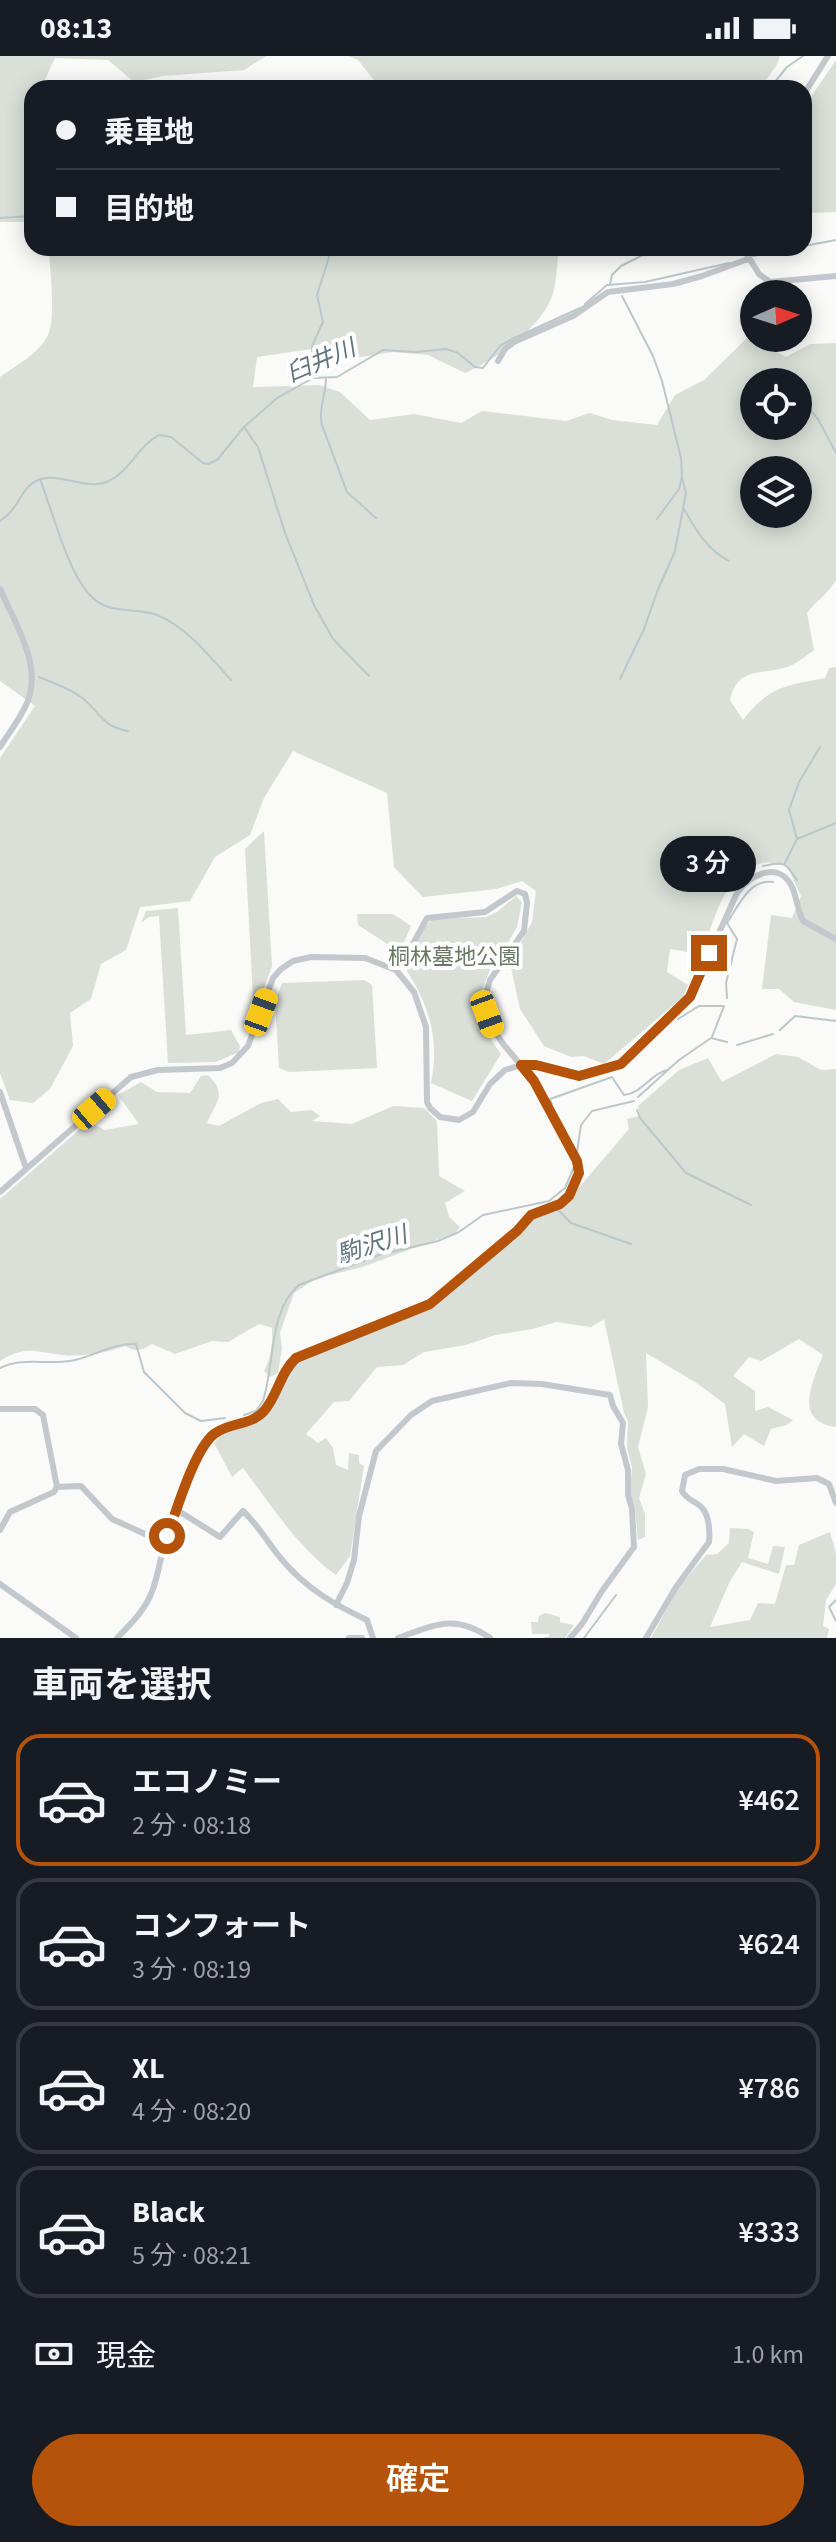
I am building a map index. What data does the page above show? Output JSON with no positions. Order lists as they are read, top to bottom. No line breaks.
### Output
{"water":["臼井川","駒沢川"],"parks":["桐林墓地公園"],"north":"right","page":{"status":"08:13","banner":["乗車地","目的地"],"bubble":"3 分","heading":"車両を選択","list":[{"name":"エコノミー","note":"2 分 · 08:18","value":"¥462"},{"name":"コンフォート","note":"3 分 · 08:19","value":"¥624"},{"name":"XL","note":"4 分 · 08:20","value":"¥786"},{"name":"Black","note":"5 分 · 08:21","value":"¥333"}],"pay":["現金","1.0 km"],"buttons":"確定"}}
